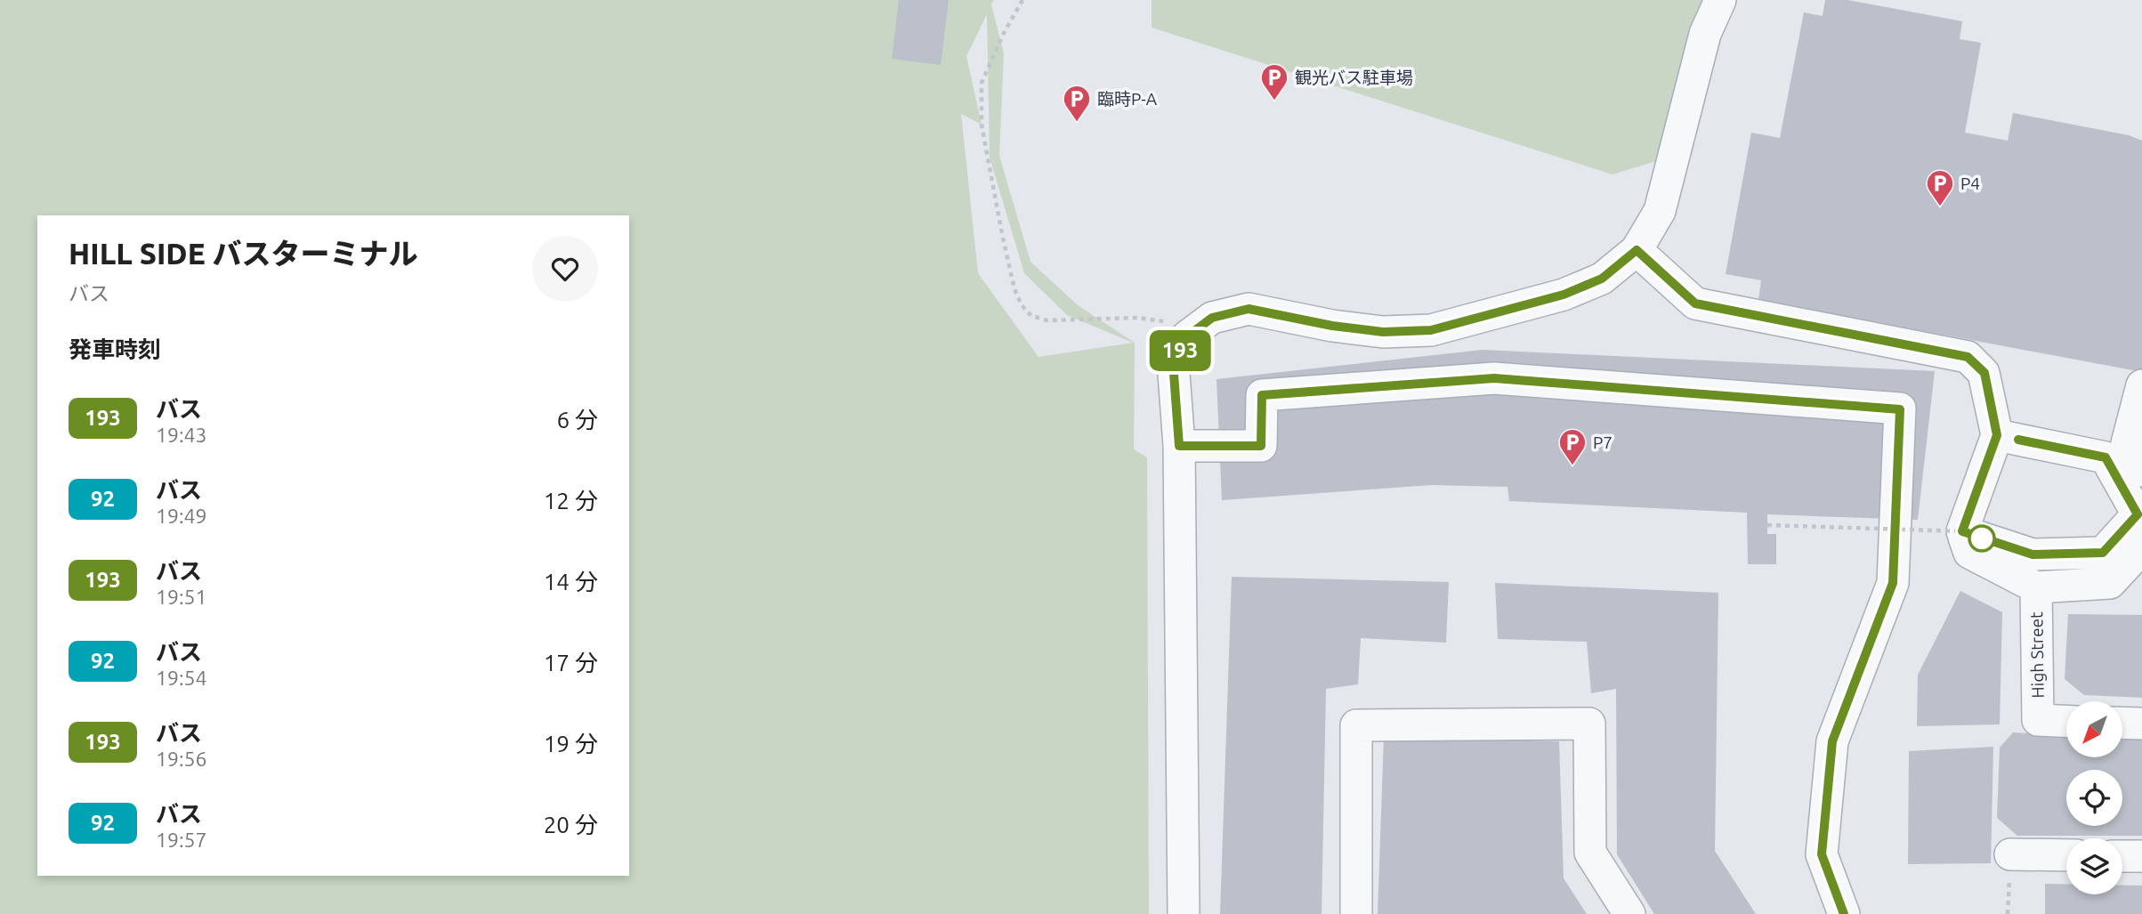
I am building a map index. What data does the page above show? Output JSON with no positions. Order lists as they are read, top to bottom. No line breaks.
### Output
{"streets":{"street":["High Street"]},"places":{"parking":["観光バス駐車場","臨時P-A","P4","P7"]},"lines":["bus line 193"],"north":"bottom left","page":{"on_map":"193","heading":[["HILL SIDE バスターミナル","バス"],"発車時刻"],"list":[{"mark":"193","name":"バス","note":"19:43","value":"6 分"},{"mark":"92","name":"バス","note":"19:49","value":"12 分"},{"mark":"193","name":"バス","note":"19:51","value":"14 分"},{"mark":"92","name":"バス","note":"19:54","value":"17 分"},{"mark":"193","name":"バス","note":"19:56","value":"19 分"},{"mark":"92","name":"バス","note":"19:57","value":"20 分"}]}}
